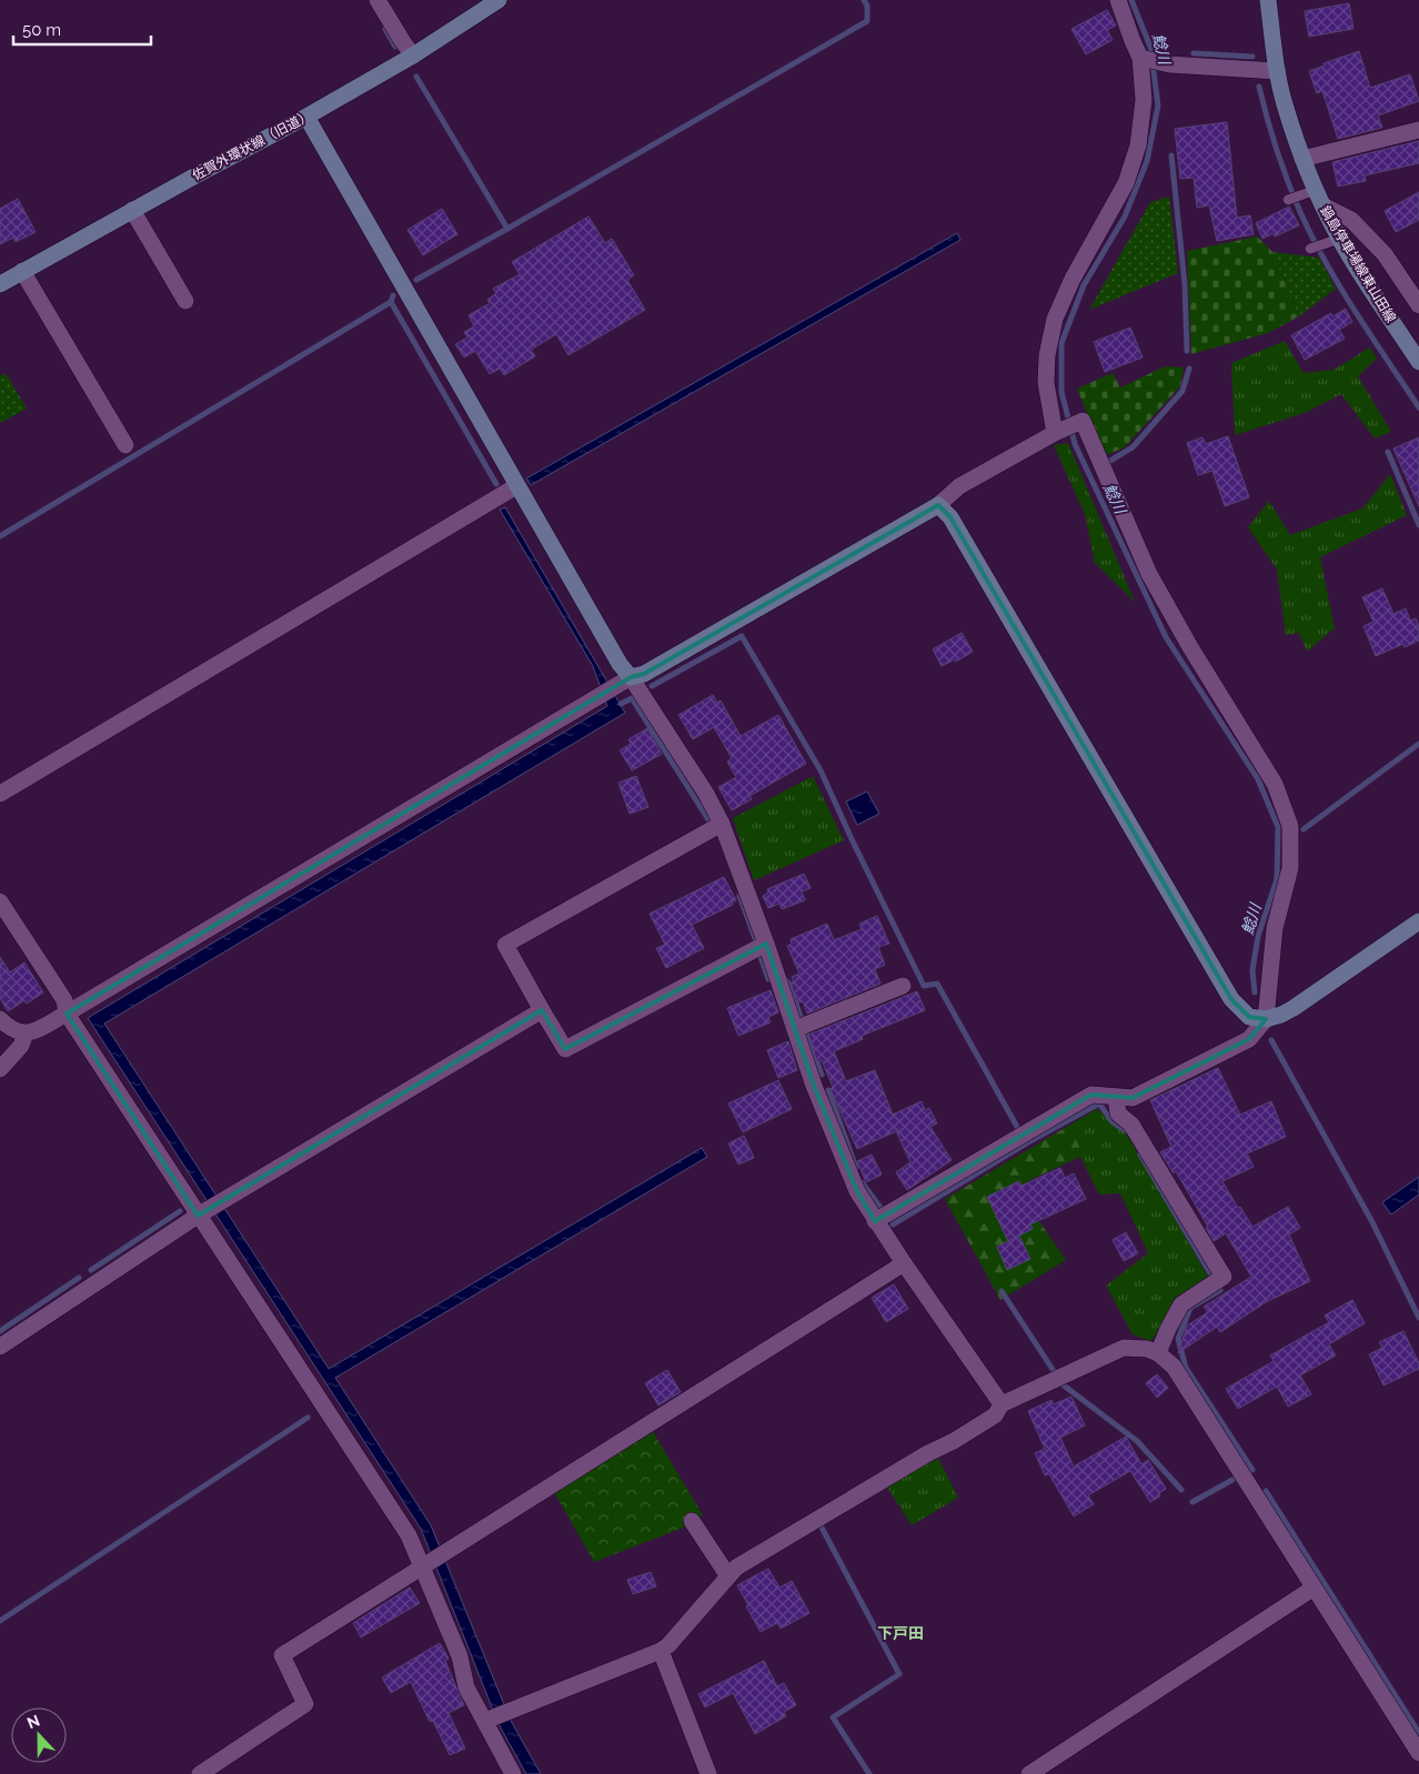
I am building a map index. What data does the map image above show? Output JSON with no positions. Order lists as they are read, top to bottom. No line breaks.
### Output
{"streets":{"street":["佐賀外環状線（旧道）","鍋島停車場線東山田線"]},"districts":["下戸田"],"water":["鯰川"],"scale_bar":"50 m","north":"top"}
